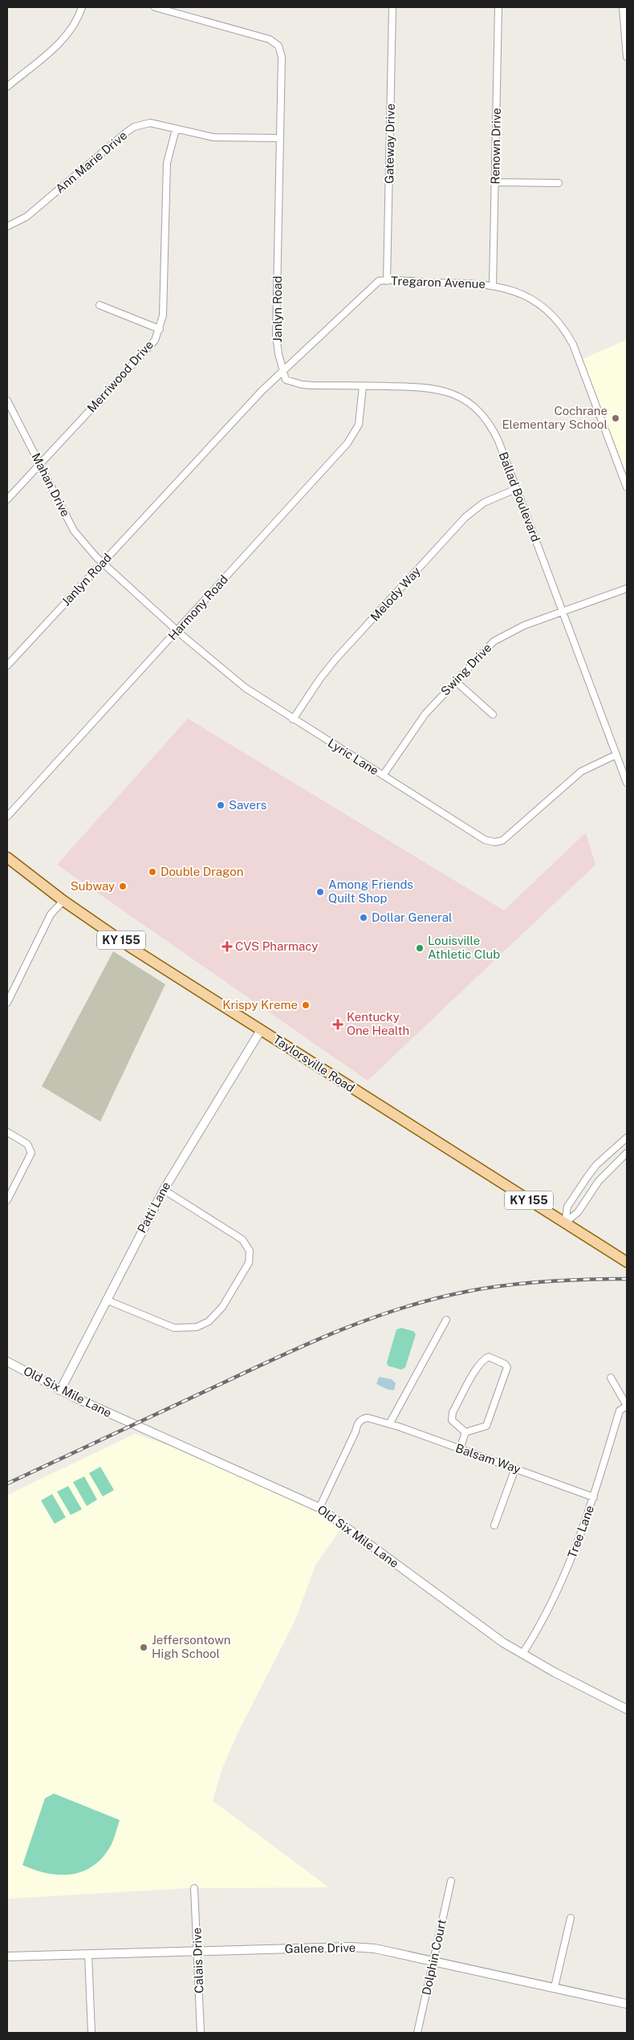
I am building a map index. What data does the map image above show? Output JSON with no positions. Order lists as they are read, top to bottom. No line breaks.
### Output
{"streets":{"main road":["KY 155","Taylorsville Road"],"street":["Gateway Drive","Renown Drive","Ann Marie Drive","Tregaron Avenue","Janlyn Road","Merriwood Drive","Mahan Drive","Ballad Boulevard","Melody Way","Harmony Road","Swing Drive","Lyric Lane","Patti Lane","Old Six Mile Lane","Balsam Way","Tree Lane","Galene Drive","Dolphin Court","Calais Drive"]},"crossings":[["Gateway Drive","Tregaron Avenue"],["Renown Drive","Tregaron Avenue"],["Ann Marie Drive","Janlyn Road"],["Ann Marie Drive","Merriwood Drive"],["Tregaron Avenue","Janlyn Road"],["Tregaron Avenue","Ballad Boulevard"],["Janlyn Road","Mahan Drive"],["Janlyn Road","Ballad Boulevard"],["Janlyn Road","Lyric Lane"],["Merriwood Drive","Mahan Drive"],["Mahan Drive","Lyric Lane"],["Ballad Boulevard","Melody Way"],["Ballad Boulevard","Harmony Road"],["Ballad Boulevard","Swing Drive"],["Ballad Boulevard","Lyric Lane"],["Melody Way","Lyric Lane"],["Harmony Road","Lyric Lane"],["Swing Drive","Lyric Lane"],["Taylorsville Road","Patti Lane"],["Patti Lane","Old Six Mile Lane"],["Old Six Mile Lane","Balsam Way"],["Old Six Mile Lane","Tree Lane"],["Balsam Way","Tree Lane"],["Galene Drive","Dolphin Court"],["Galene Drive","Calais Drive"]],"places":{"other":["Cochrane Elementary School","Savers","Double Dragon","Subway","Among Friends Quilt Shop","Dollar General","Louisville Athletic Club","Krispy Kreme","Jeffersontown High School"],"health":["CVS Pharmacy","Kentucky One Health"]}}
